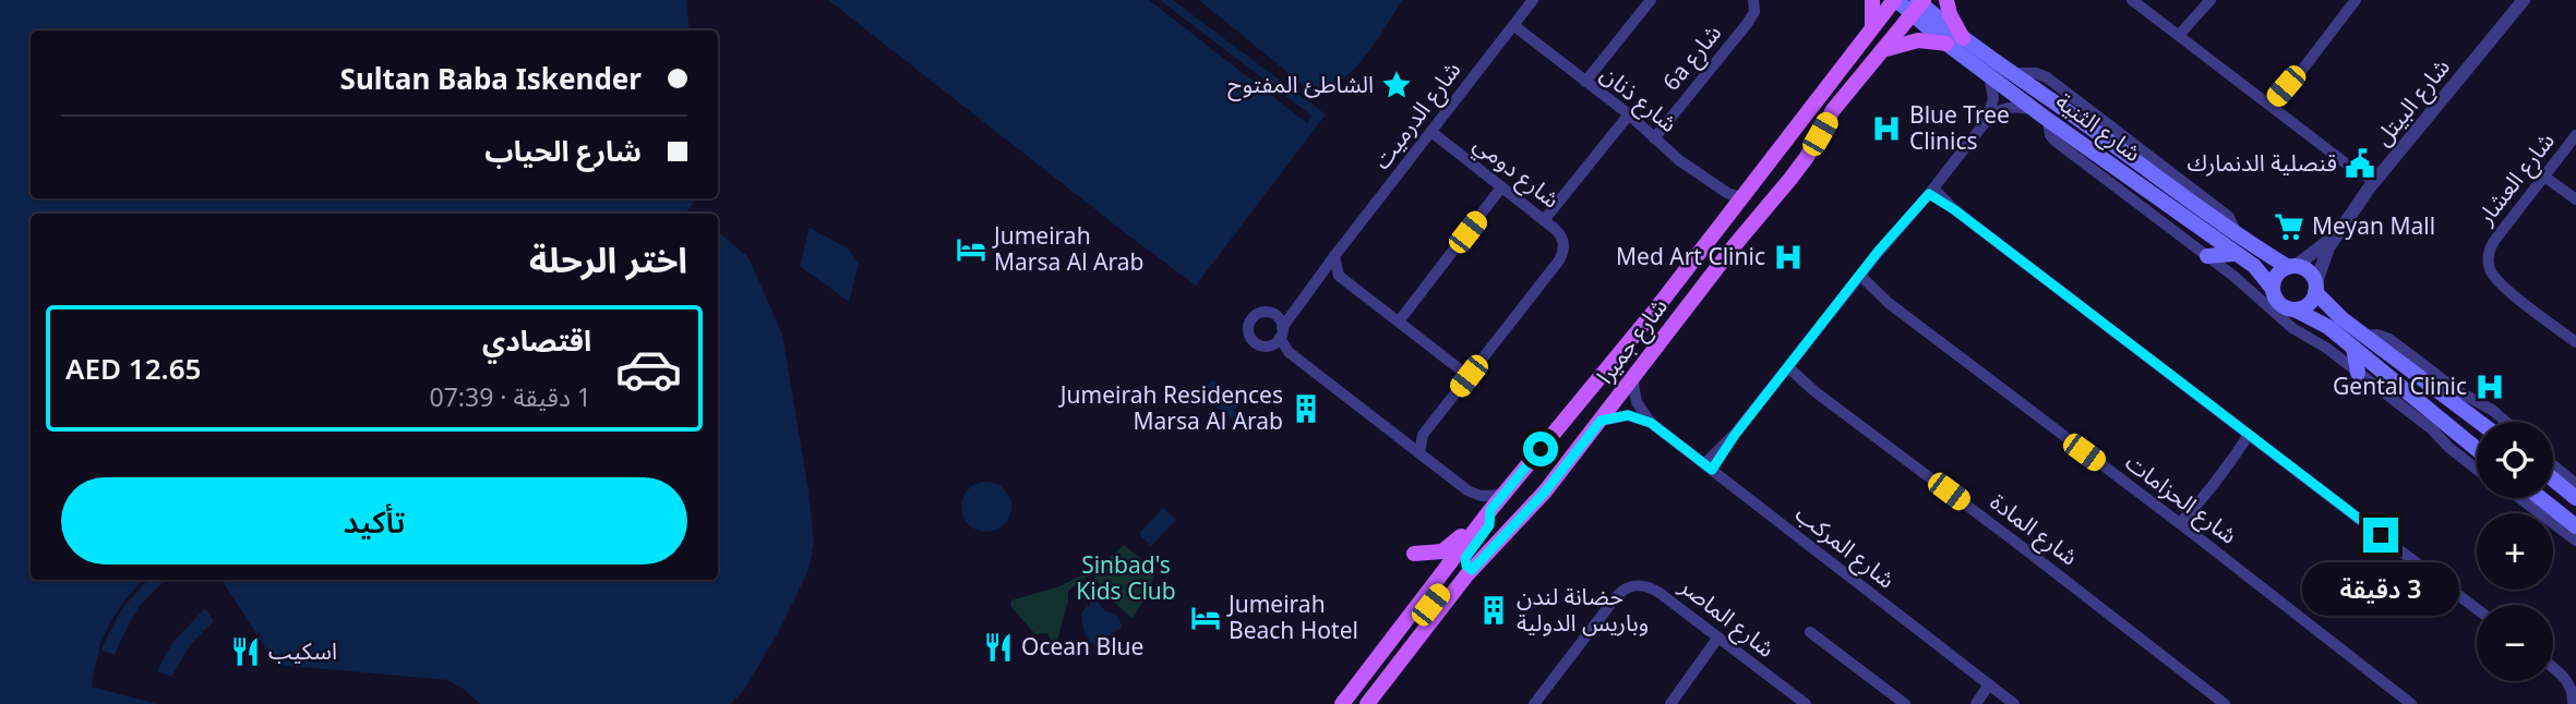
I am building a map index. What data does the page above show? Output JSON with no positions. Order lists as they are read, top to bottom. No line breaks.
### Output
{"streets":{"main road":["شارع الثنية","شارع جميرا"],"street":["6a شارع","شارع ذنان","شارع البيتل","شارع الدرميت","شارع دومي","شارع العشار","شارع الحزامات","شارع المادة","شارع المركب","شارع الماصر"]},"crossings":[["6a شارع","شارع ذنان"],["شارع ذنان","شارع الدرميت"],["شارع ذنان","شارع جميرا"],["شارع البيتل","شارع الثنية"],["شارع الدرميت","شارع دومي"],["شارع الثنية","شارع جميرا"],["شارع جميرا","شارع المركب"]],"parks":["Sinbad's Kids Club"],"places":{"place":["الشاطئ المفتوح"],"hospital":["Blue Tree Clinics","Med Art Clinic","Gental Clinic"],"public building":["قنصلية الدنمارك"],"supermarket":["Meyan Mall"],"hotel":["Jumeirah Marsa Al Arab","Jumeirah Beach Hotel"],"building":["Jumeirah Residences Marsa Al Arab","حضانة لندن وباريس الدولية"],"restaurant":["Ocean Blue","اسكيب"]},"page":{"banner":["Sultan Baba Iskender","شارع الحياب"],"heading":"اختر الرحلة","list":[{"name":"اقتصادي","note":"1 دقيقة · 07:39","value":"AED 12.65"}],"map_buttons":["+","−"],"buttons":"تأكيد","bubble":"3 دقيقة"}}
